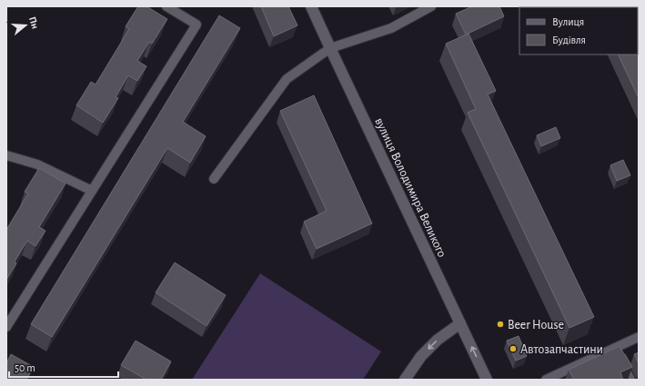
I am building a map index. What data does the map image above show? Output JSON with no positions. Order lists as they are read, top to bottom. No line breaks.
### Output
{"streets":{"main road":["вулиця Володимира Великого"]},"places":["Beer House","Автозапчастини"],"legend":["Вулиця","Будівля"],"scale_bar":"50 m","north":"right"}
